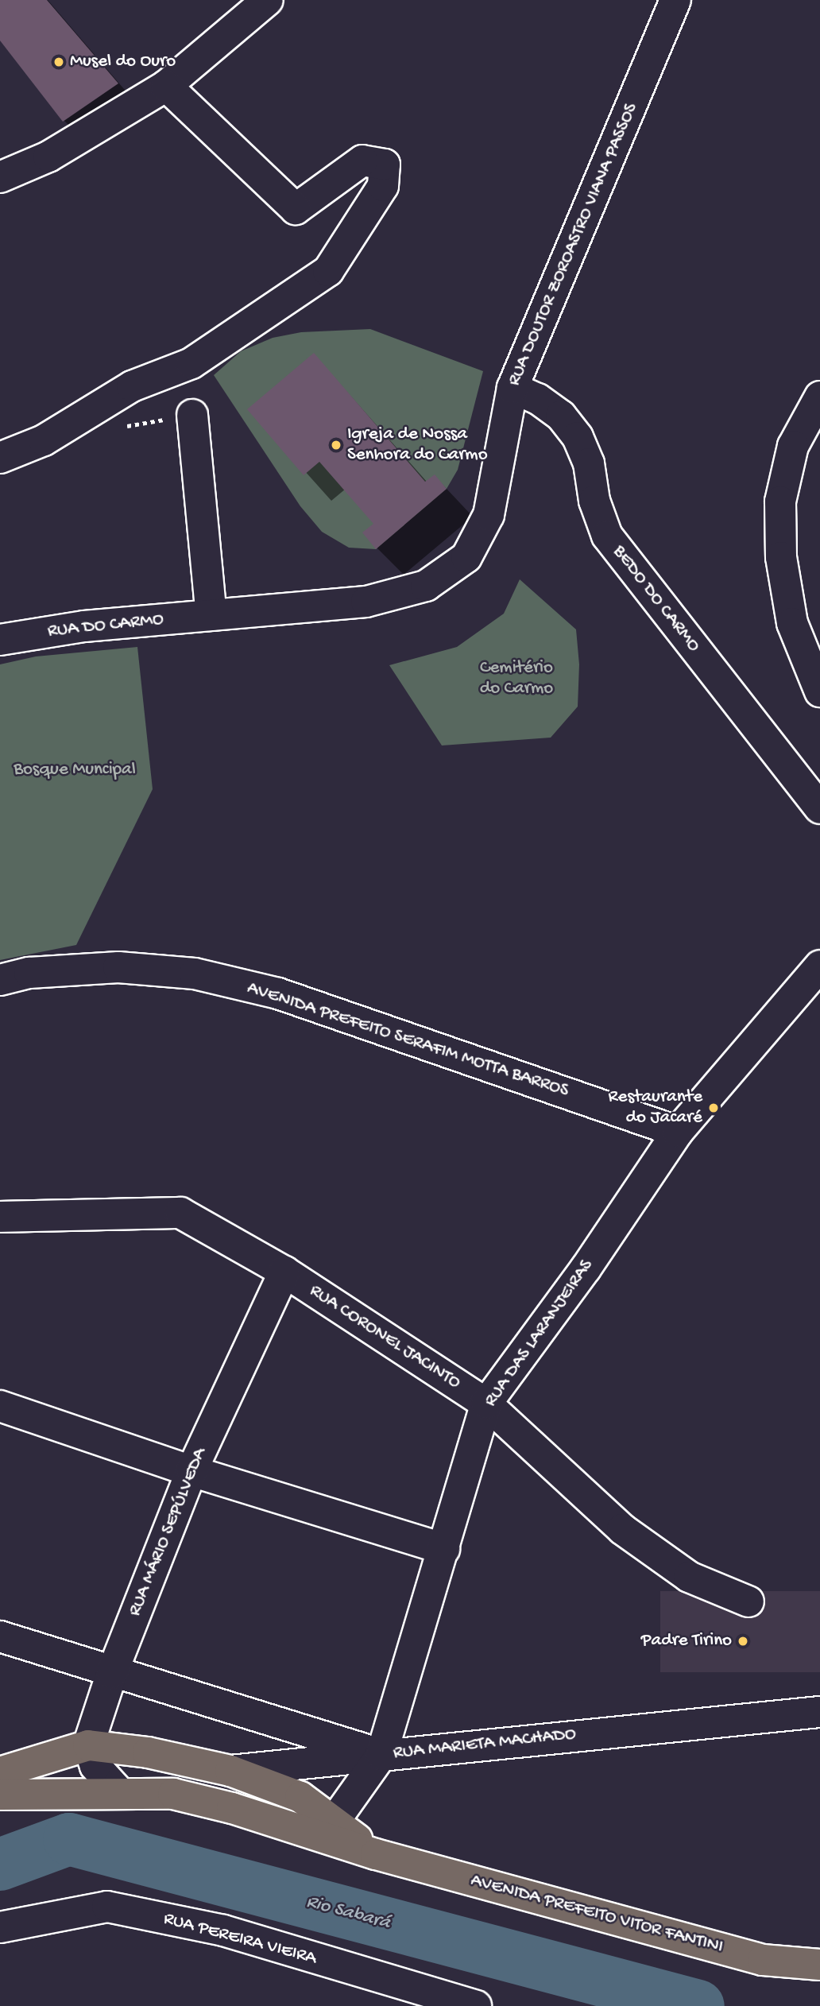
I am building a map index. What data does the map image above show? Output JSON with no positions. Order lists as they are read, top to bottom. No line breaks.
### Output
{"streets":{"main road":["AVENIDA PREFEITO VITOR FANTINI"],"street":["RUA DOUTOR ZOROASTRO VIANA PASSOS","BEDO DO CARMO","RUA DO CARMO","AVENIDA PREFEITO SERAFIM MOTTA BARROS","RUA DAS LARANJEIRAS","RUA CORONEL JACINTO","RUA MÁRIO SEPÚLVEDA","RUA MARIETA MACHADO","RUA PEREIRA VIEIRA"]},"crossings":[["RUA DOUTOR ZOROASTRO VIANA PASSOS","BEDO DO CARMO"],["RUA DOUTOR ZOROASTRO VIANA PASSOS","RUA DO CARMO"],["AVENIDA PREFEITO SERAFIM MOTTA BARROS","RUA DAS LARANJEIRAS"],["RUA DAS LARANJEIRAS","RUA CORONEL JACINTO"],["RUA DAS LARANJEIRAS","RUA MARIETA MACHADO"],["RUA DAS LARANJEIRAS","AVENIDA PREFEITO VITOR FANTINI"],["RUA CORONEL JACINTO","RUA MÁRIO SEPÚLVEDA"],["RUA MÁRIO SEPÚLVEDA","RUA MARIETA MACHADO"],["RUA MÁRIO SEPÚLVEDA","AVENIDA PREFEITO VITOR FANTINI"]],"water":["Rio Sabará"],"parks":["Cemitério do Carmo","Bosque Muncipal"],"places":["Musel do Ouro","Igreja de Nossa Senhora do Carmo","Restaurante do Jacaré","Padre Tirino"]}
